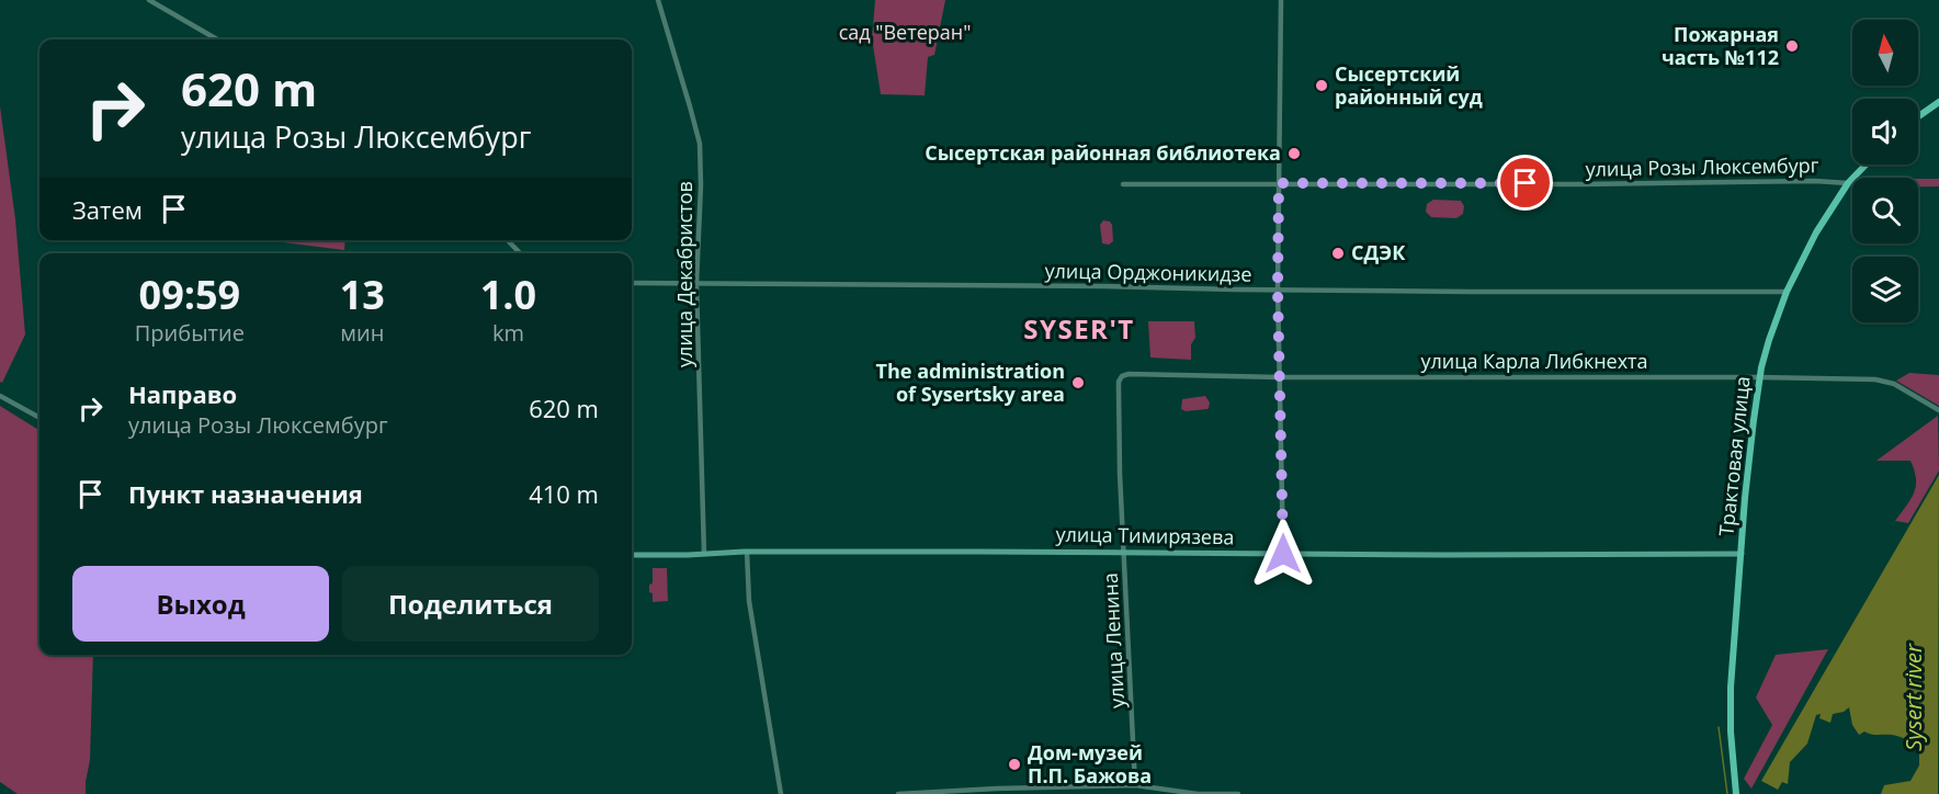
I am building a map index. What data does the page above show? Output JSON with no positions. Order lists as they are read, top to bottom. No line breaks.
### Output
{"streets":{"main road":["Трактовая улица","улица Тимирязева"],"street":["улица Розы Люксембург","улица Орджоникидзе","улица Декабристов","улица Карла Либкнехта","улица Ленина"]},"crossings":[["улица Розы Люксембург","Трактовая улица"],["улица Орджоникидзе","улица Декабристов"],["улица Орджоникидзе","Трактовая улица"],["улица Декабристов","улица Тимирязева"],["улица Карла Либкнехта","Трактовая улица"],["улица Карла Либкнехта","улица Ленина"],["Трактовая улица","улица Тимирязева"],["улица Тимирязева","улица Ленина"]],"districts":["SYSER'T"],"water":["Sysert river"],"parks":["сад \"Ветеран\""],"places":["Пожарная часть №112","Сысертский районный суд","Сысертская районная библиотека","СДЭК","The administration of Sysertsky area","Дом-музей П.П. Бажова"],"north":"top","page":{"turn":["620 m","улица Розы Люксембург"],"then":"Затем","eta":["09:59","Прибытие","13","мин","1.0","km"],"list":[{"name":"Направо","note":"улица Розы Люксембург","value":"620 m"},{"name":"Пункт назначения","value":"410 m"}],"buttons":["Выход","Поделиться"]}}
